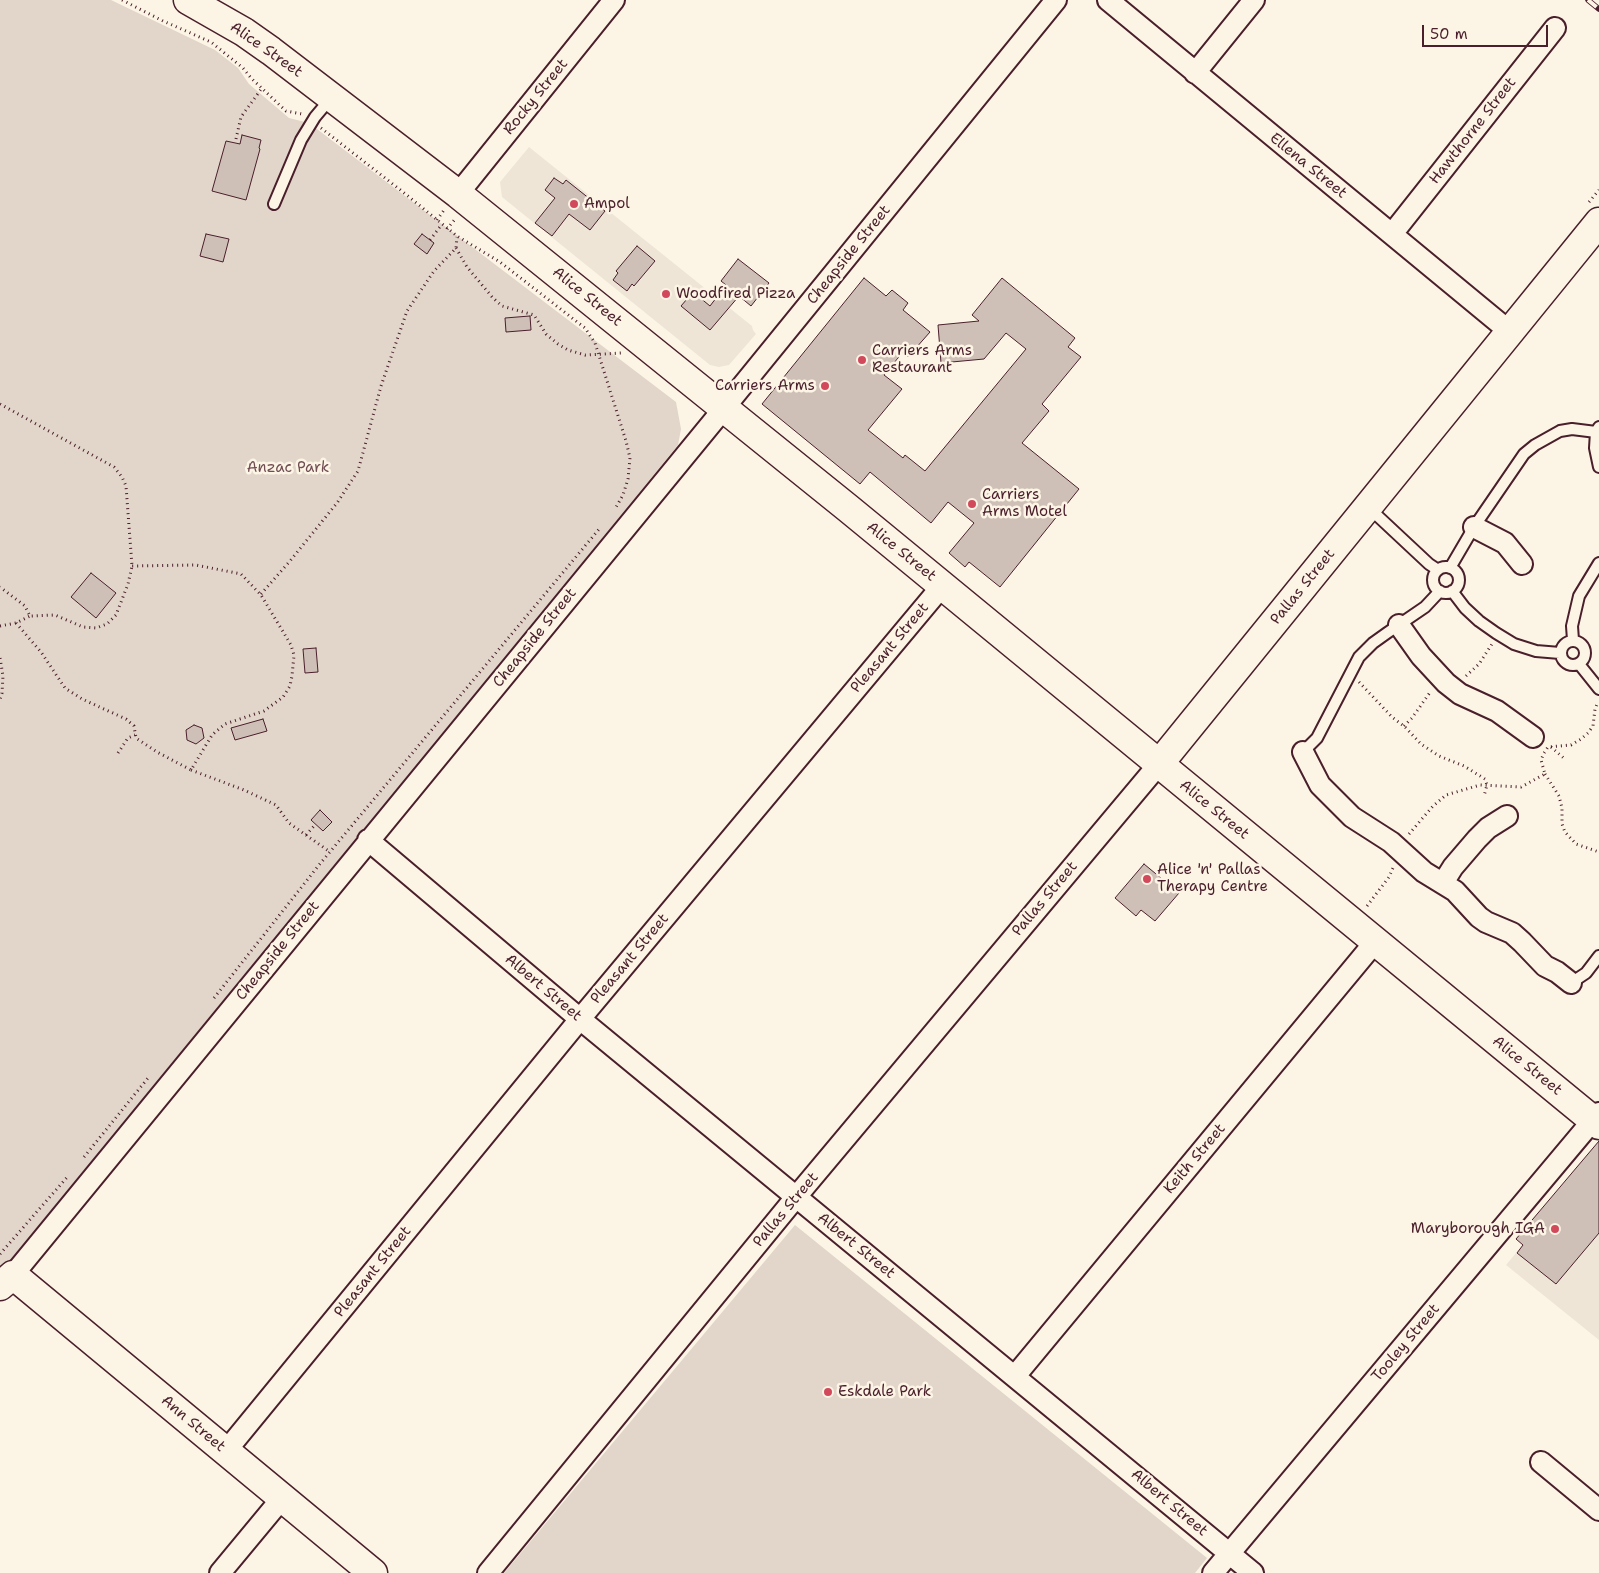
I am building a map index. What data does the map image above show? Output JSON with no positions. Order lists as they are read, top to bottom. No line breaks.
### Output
{"streets":{"main road":["Alice Street","Pallas Street","Ann Street"],"street":["Rocky Street","Hawthorne Street","Ellena Street","Cheapside Street","Pleasant Street","Albert Street","Keith Street","Tooley Street"]},"crossings":[["Alice Street","Rocky Street"],["Alice Street","Cheapside Street"],["Alice Street","Pallas Street"],["Alice Street","Pleasant Street"],["Alice Street","Keith Street"],["Alice Street","Tooley Street"],["Hawthorne Street","Ellena Street"],["Ellena Street","Pallas Street"],["Cheapside Street","Albert Street"],["Cheapside Street","Ann Street"],["Pallas Street","Albert Street"],["Pleasant Street","Albert Street"],["Pleasant Street","Ann Street"],["Albert Street","Keith Street"],["Albert Street","Tooley Street"]],"parks":["Anzac Park"],"places":["Ampol","Woodfired Pizza","Carriers Arms Restaurant","Carriers Arms","Carriers Arms Motel","Alice 'n' Pallas Therapy Centre","Maryborough IGA","Eskdale Park"],"scale_bar":"50 m"}
